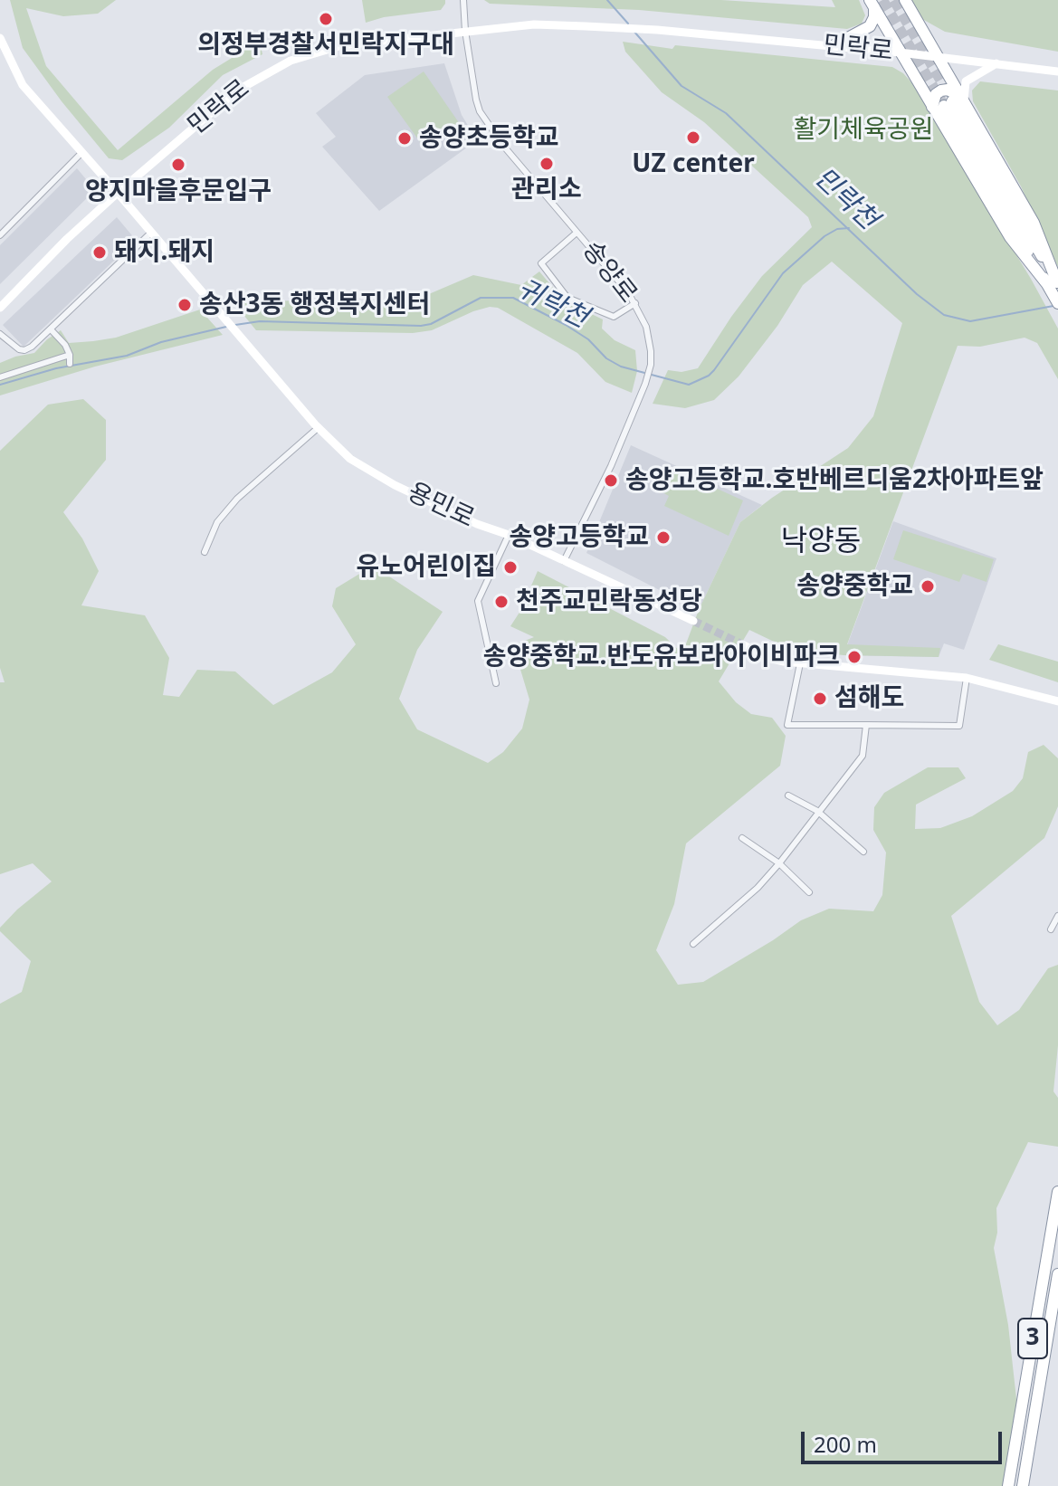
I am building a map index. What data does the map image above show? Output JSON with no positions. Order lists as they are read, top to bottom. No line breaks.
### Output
{"streets":{"highway":["3"],"street":["민락로","송양로","용민로"]},"crossings":[["민락로","송양로"],["송양로","용민로"]],"districts":["낙양동"],"water":["민락천","귀락천"],"parks":["활기체육공원"],"places":["의정부경찰서민락지구대","UZ center","송양초등학교","관리소","양지마을후문입구","돼지.돼지","송산3동 행정복지센터","송양고등학교.호반베르디움2차아파트앞","송양고등학교","유노어린이집","송양중학교","천주교민락동성당","송양중학교.반도유보라아이비파크","섬해도"],"scale_bar":"200 m"}
